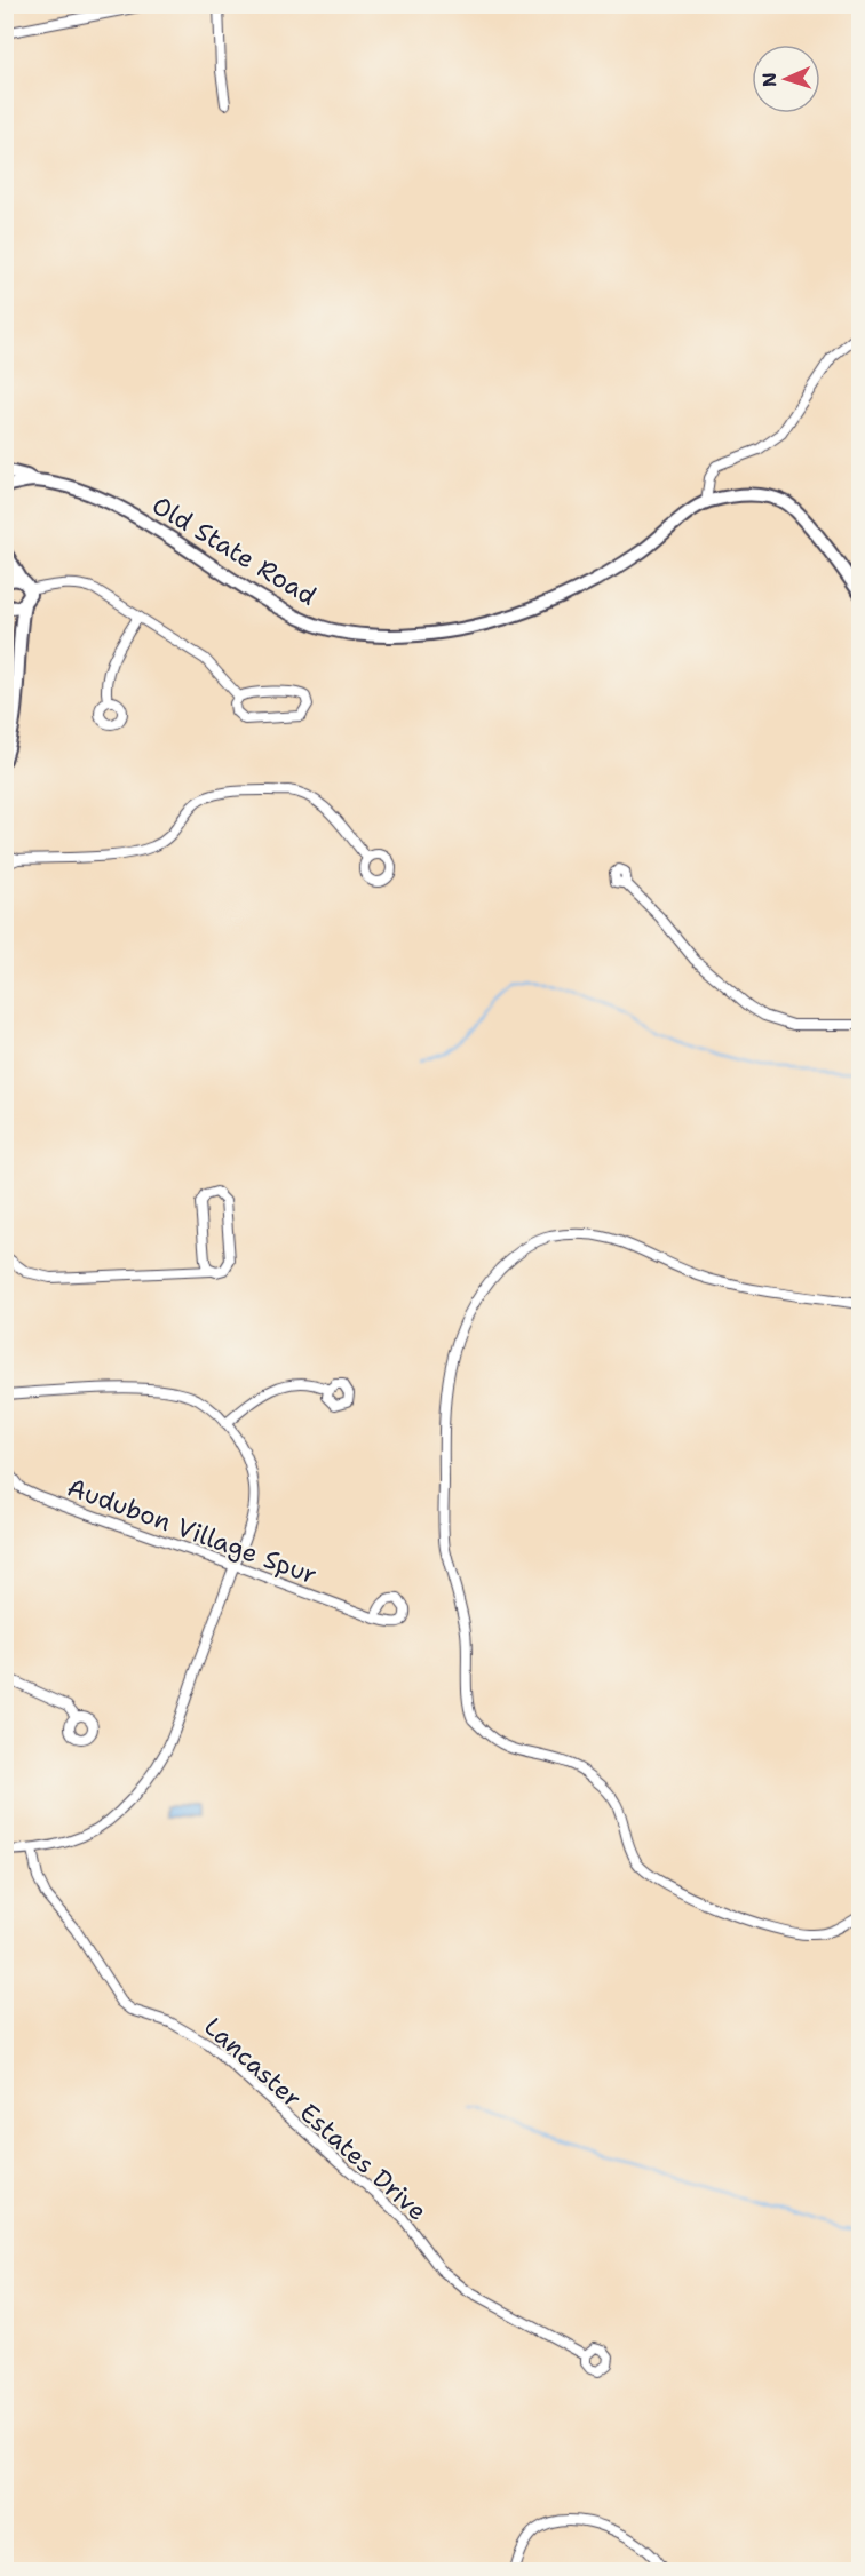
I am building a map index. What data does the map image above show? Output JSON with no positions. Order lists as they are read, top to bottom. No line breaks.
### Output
{"streets":{"street":["Old State Road","Audubon Village Spur","Lancaster Estates Drive"]},"north":"left"}
